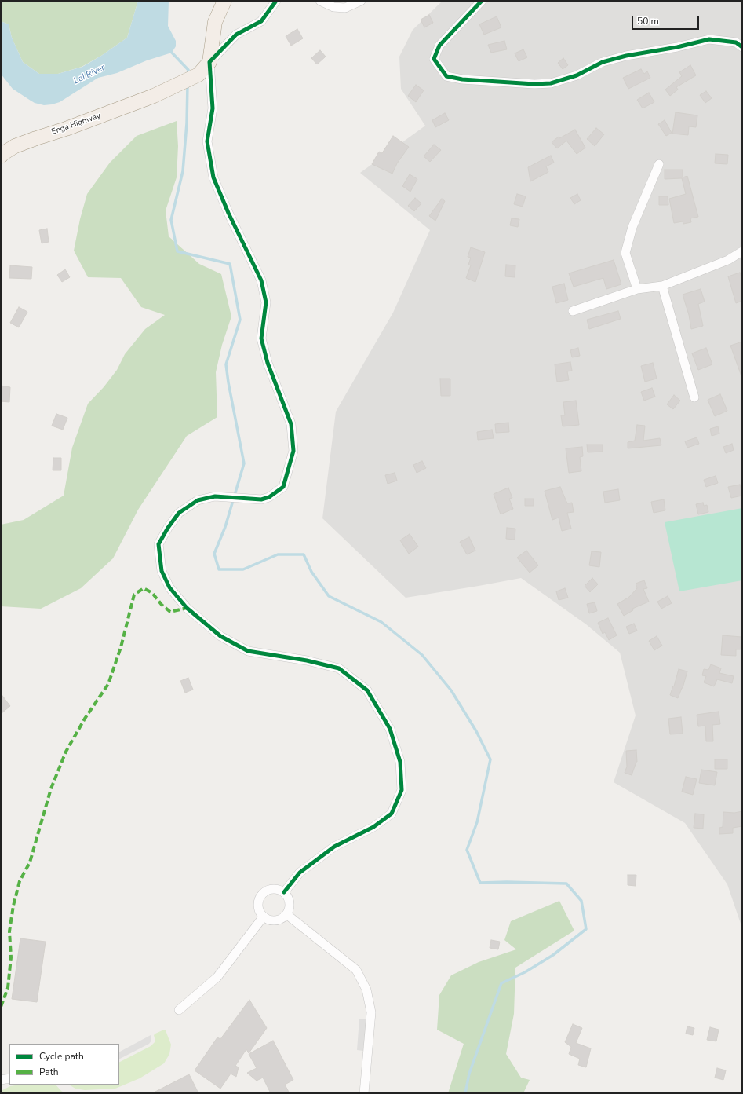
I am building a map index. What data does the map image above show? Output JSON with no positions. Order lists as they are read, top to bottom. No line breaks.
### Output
{"streets":{"main road":["Enga Highway"]},"water":["Lai River"],"legend":["Cycle path","Path"],"scale_bar":"50 m"}
